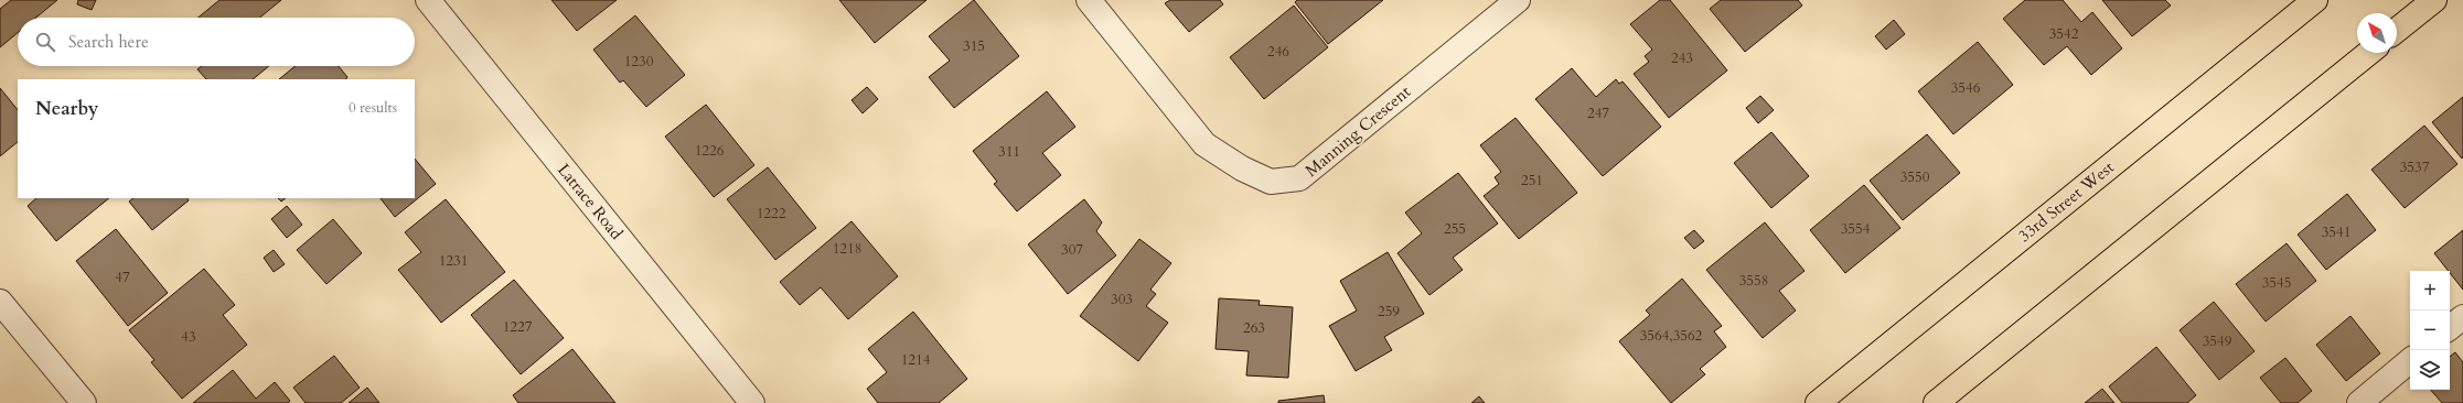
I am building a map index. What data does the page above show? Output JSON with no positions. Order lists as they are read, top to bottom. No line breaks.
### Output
{"streets":{"main road":["33rd Street West"],"street":["Manning Crescent","Latrace Road"]},"house_numbers":["3542","315","246","243","1230","3546","247","1226","311","3537","3550","251","1222","255","3554","3541","1218","307","1231","47","3558","3545","303","259","1227","263","3564,3562","43","3549","1214"],"north":"top left","page":{"search":"Search here","heading":["Nearby","0 results"],"map_buttons":["+","−"]}}
